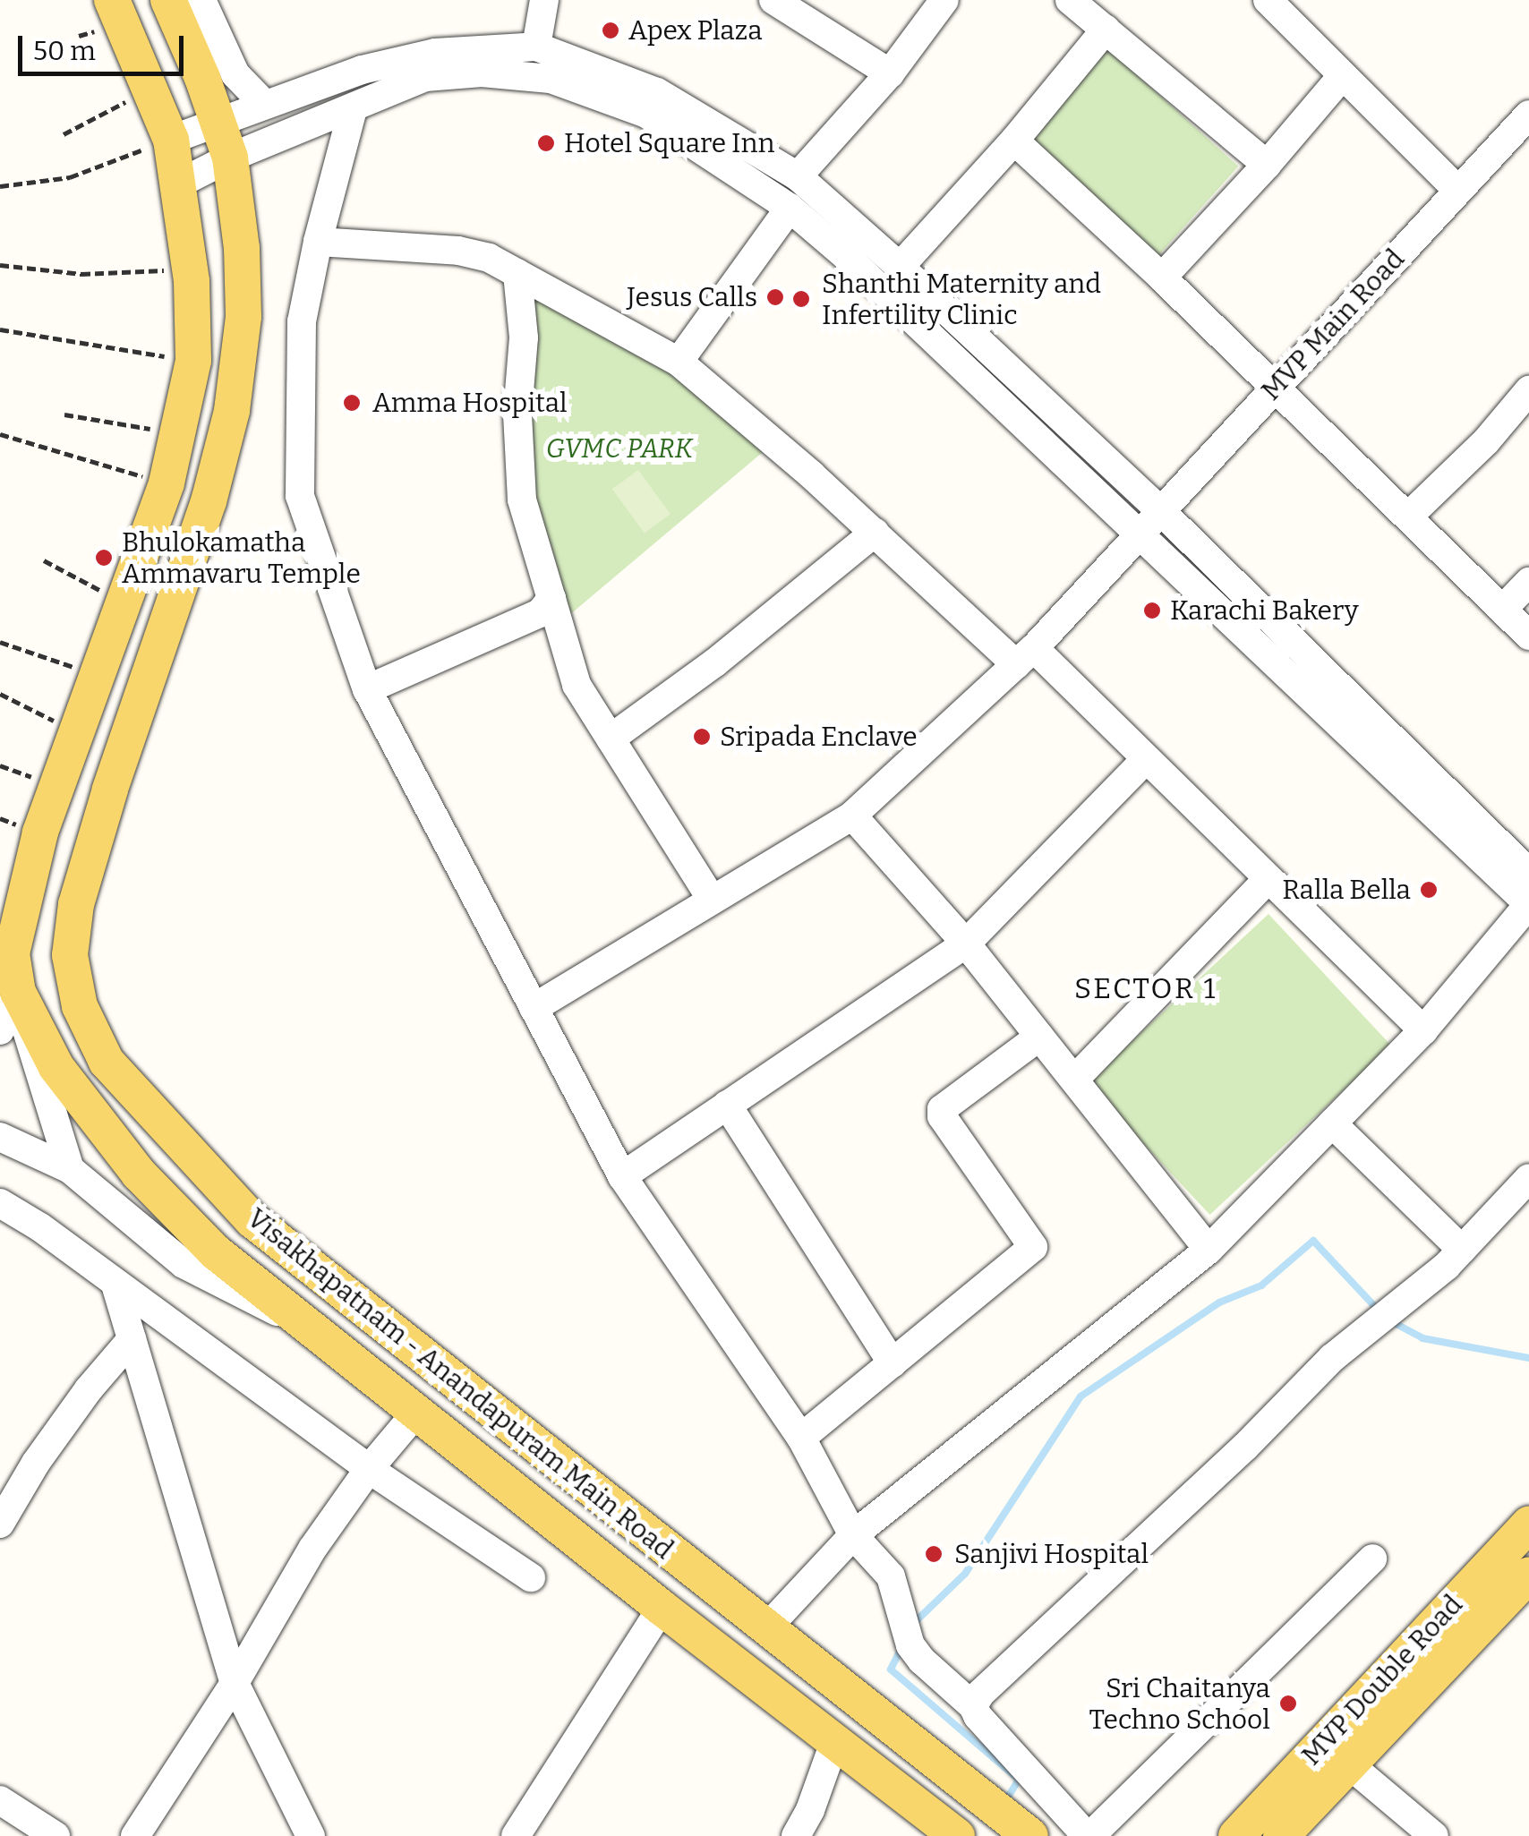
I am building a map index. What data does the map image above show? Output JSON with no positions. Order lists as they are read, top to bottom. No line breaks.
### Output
{"streets":{"main road":["Visakhapatnam - Anandapuram Main Road","MVP Double Road"],"street":["MVP Main Road"]},"districts":["SECTOR 1"],"parks":["GVMC PARK"],"places":["Apex Plaza","Hotel Square Inn","Jesus Calls","Shanthi Maternity and Infertility Clinic","Amma Hospital","Bhulokamatha Ammavaru Temple","Karachi Bakery","Sripada Enclave","Ralla Bella","Sanjivi Hospital","Sri Chaitanya Techno School"],"scale_bar":"50 m"}
